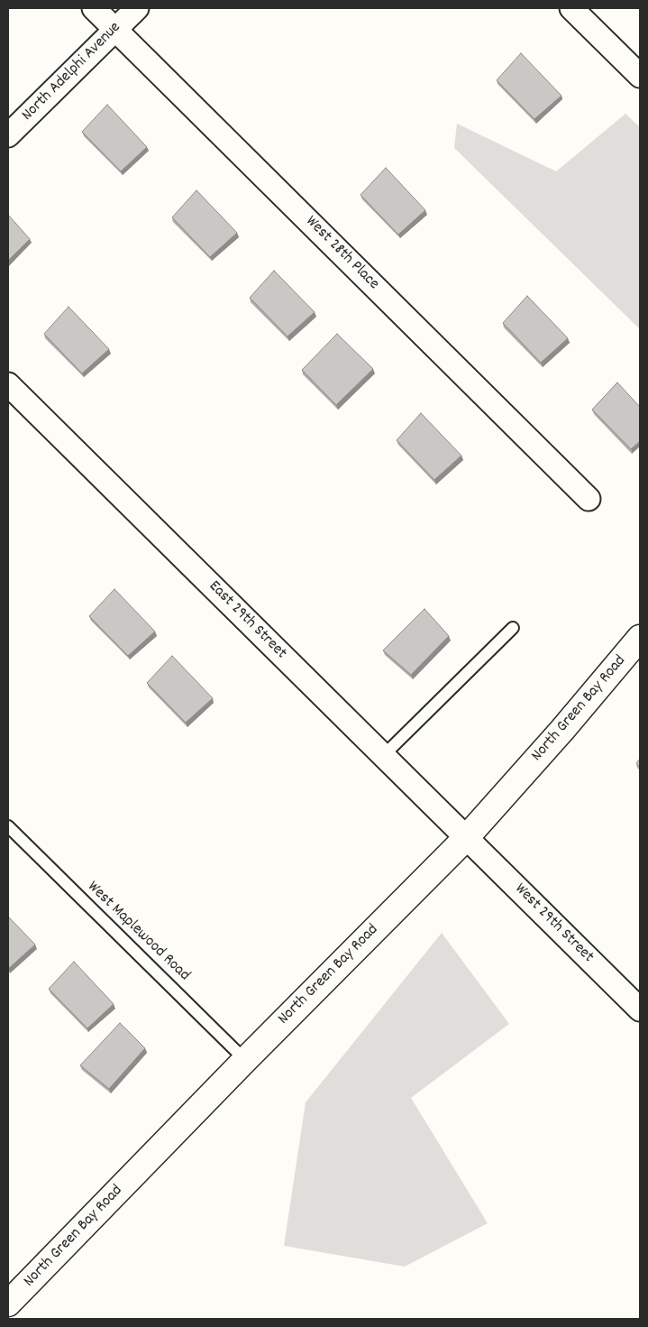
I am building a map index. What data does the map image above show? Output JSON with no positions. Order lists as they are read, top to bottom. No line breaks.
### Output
{"streets":{"main road":["North Green Bay Road"],"street":["North Adelphi Avenue","West 28th Place","East 29th Street","West 29th Street"],"lane":["West Maplewood Road"]},"crossings":[["North Adelphi Avenue","West 28th Place"],["East 29th Street","North Green Bay Road"],["East 29th Street","West 29th Street"],["North Green Bay Road","West 29th Street"],["North Green Bay Road","West Maplewood Road"]]}
